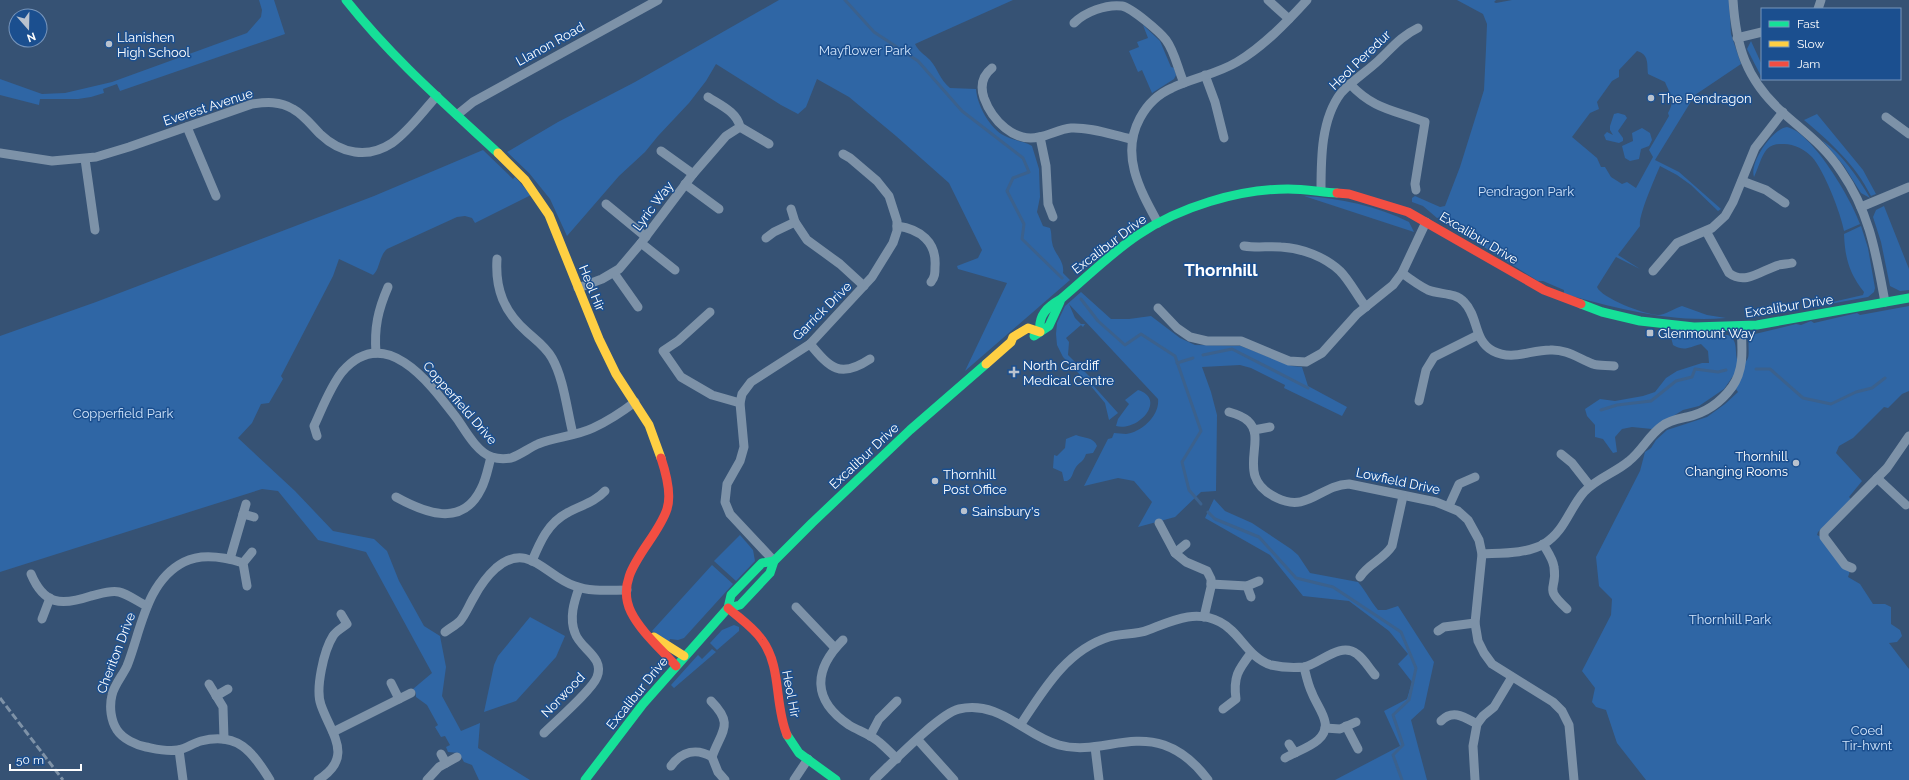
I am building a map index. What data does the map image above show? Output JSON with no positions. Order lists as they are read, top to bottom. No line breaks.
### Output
{"streets":{"street":["Llanon Road","Heol Peredur","Everest Avenue","Lyric Way","Excalibur Drive","Heol Hir","Garrick Drive","Copperfield Drive","Lowfield Drive","Cheriton Drive","Norwood"]},"crossings":[["Llanon Road","Heol Hir"],["Heol Peredur","Excalibur Drive"],["Everest Avenue","Heol Hir"],["Lyric Way","Heol Hir"],["Excalibur Drive","Heol Hir"],["Heol Hir","Copperfield Drive"]],"districts":["Thornhill"],"parks":["Mayflower Park","Pendragon Park","Copperfield Park","Thornhill Park","Coed Tir-hwnt"],"places":{"other":["Llanishen High School","The Pendragon","Thornhill Changing Rooms","Thornhill Post Office","Sainsbury's"],"transit":["Glenmount Way"],"health":["North Cardiff Medical Centre"]},"legend":["Fast","Slow","Jam"],"scale_bar":"50 m","north":"bottom"}
